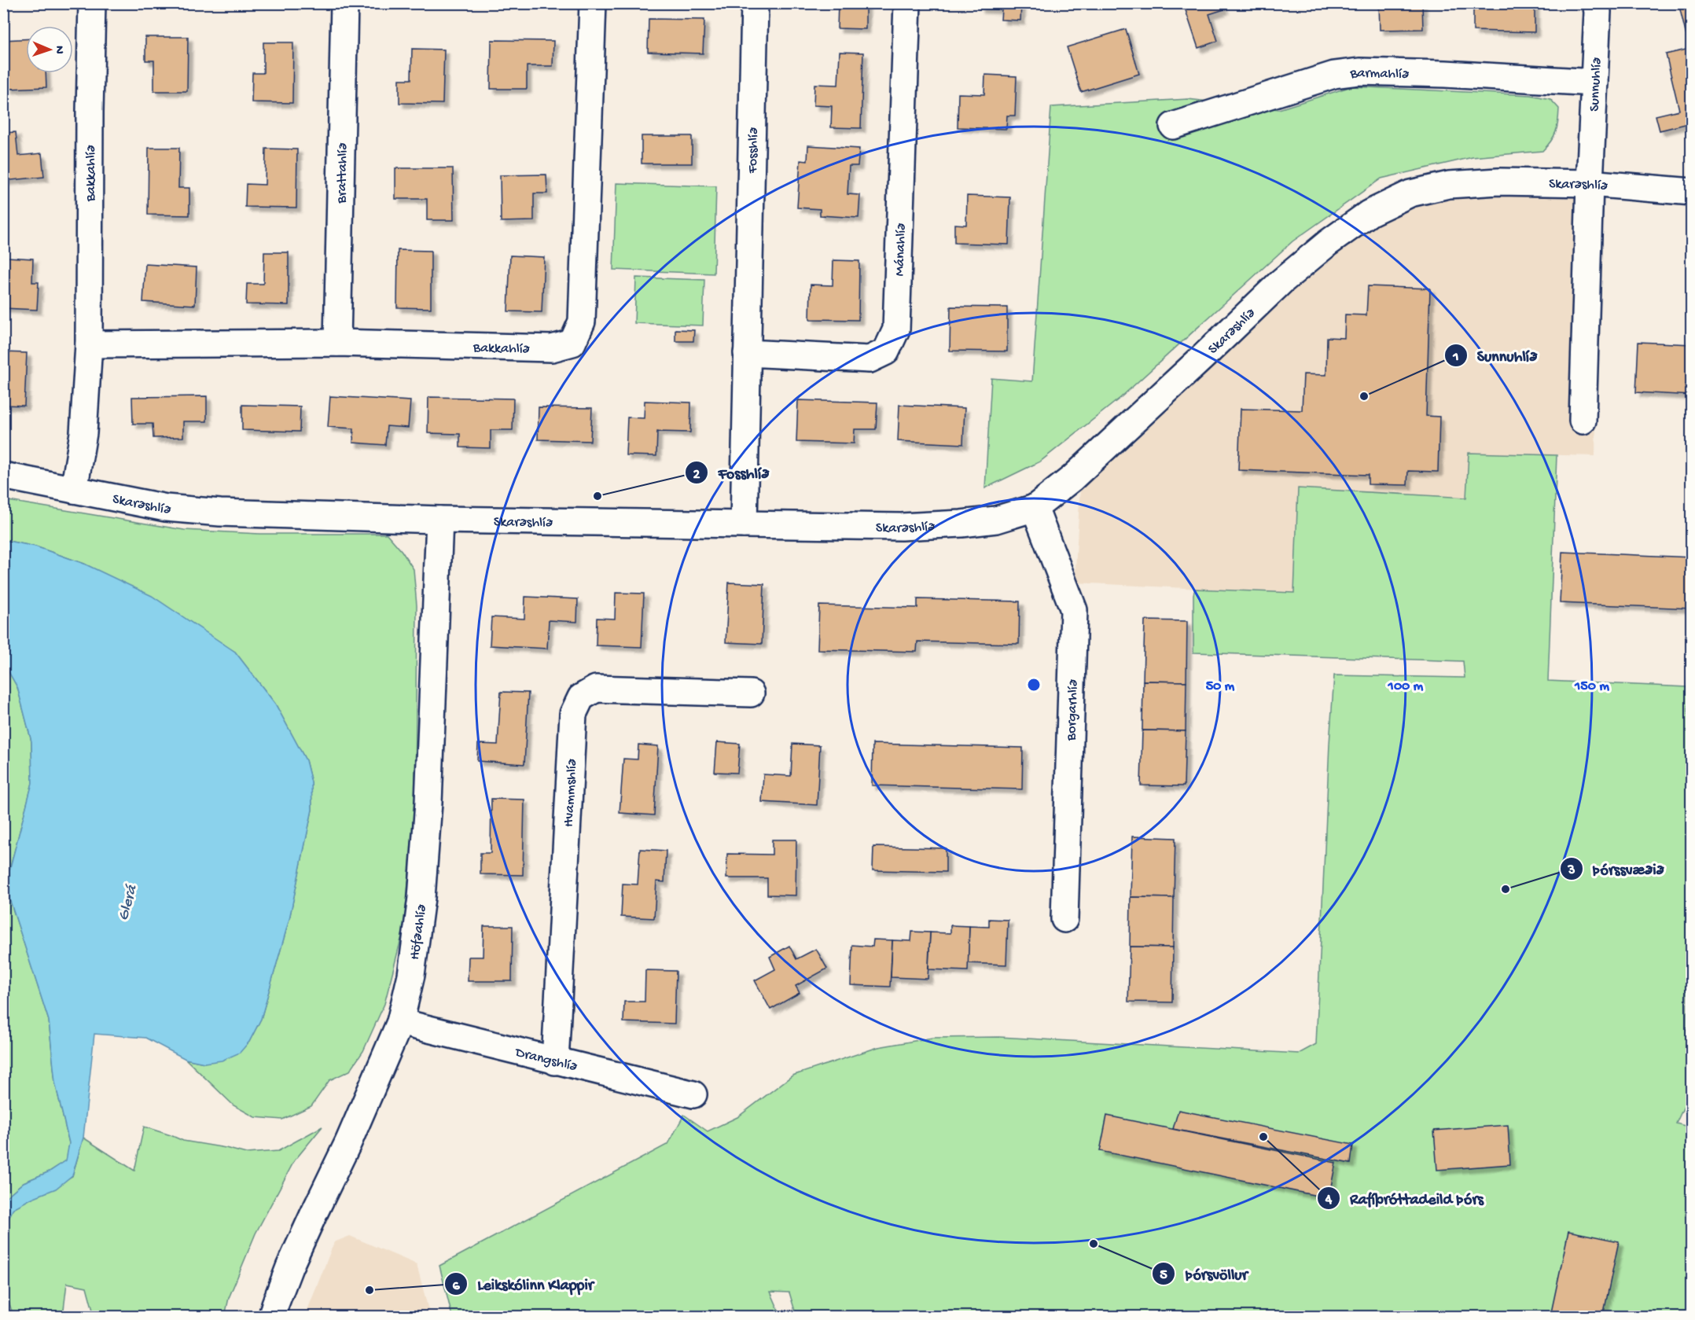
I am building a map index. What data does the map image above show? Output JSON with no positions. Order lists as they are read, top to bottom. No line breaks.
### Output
{"streets":{"street":["Barmahlíð","Sunnuhlíð","Fosshlíð","Brattahlíð","Bakkahlíð","Skarðshlíð","Mánahlíð","Borgarhlíð","Hvammshlíð","Höfðahlíð","Drangshlíð"]},"crossings":[["Barmahlíð","Sunnuhlíð"],["Sunnuhlíð","Skarðshlíð"],["Fosshlíð","Skarðshlíð"],["Fosshlíð","Mánahlíð"],["Brattahlíð","Bakkahlíð"],["Bakkahlíð","Skarðshlíð"],["Skarðshlíð","Borgarhlíð"],["Skarðshlíð","Höfðahlíð"],["Hvammshlíð","Drangshlíð"],["Höfðahlíð","Drangshlíð"]],"water":["Glerá"],"places":["Sunnuhlíð","Fosshlíð","Þórssvæðið","Rafíþróttadeild Þórs","Þórsvöllur","Leikskólinn Klappir"],"north":"right","rings":["50 m","100 m","150 m"]}
